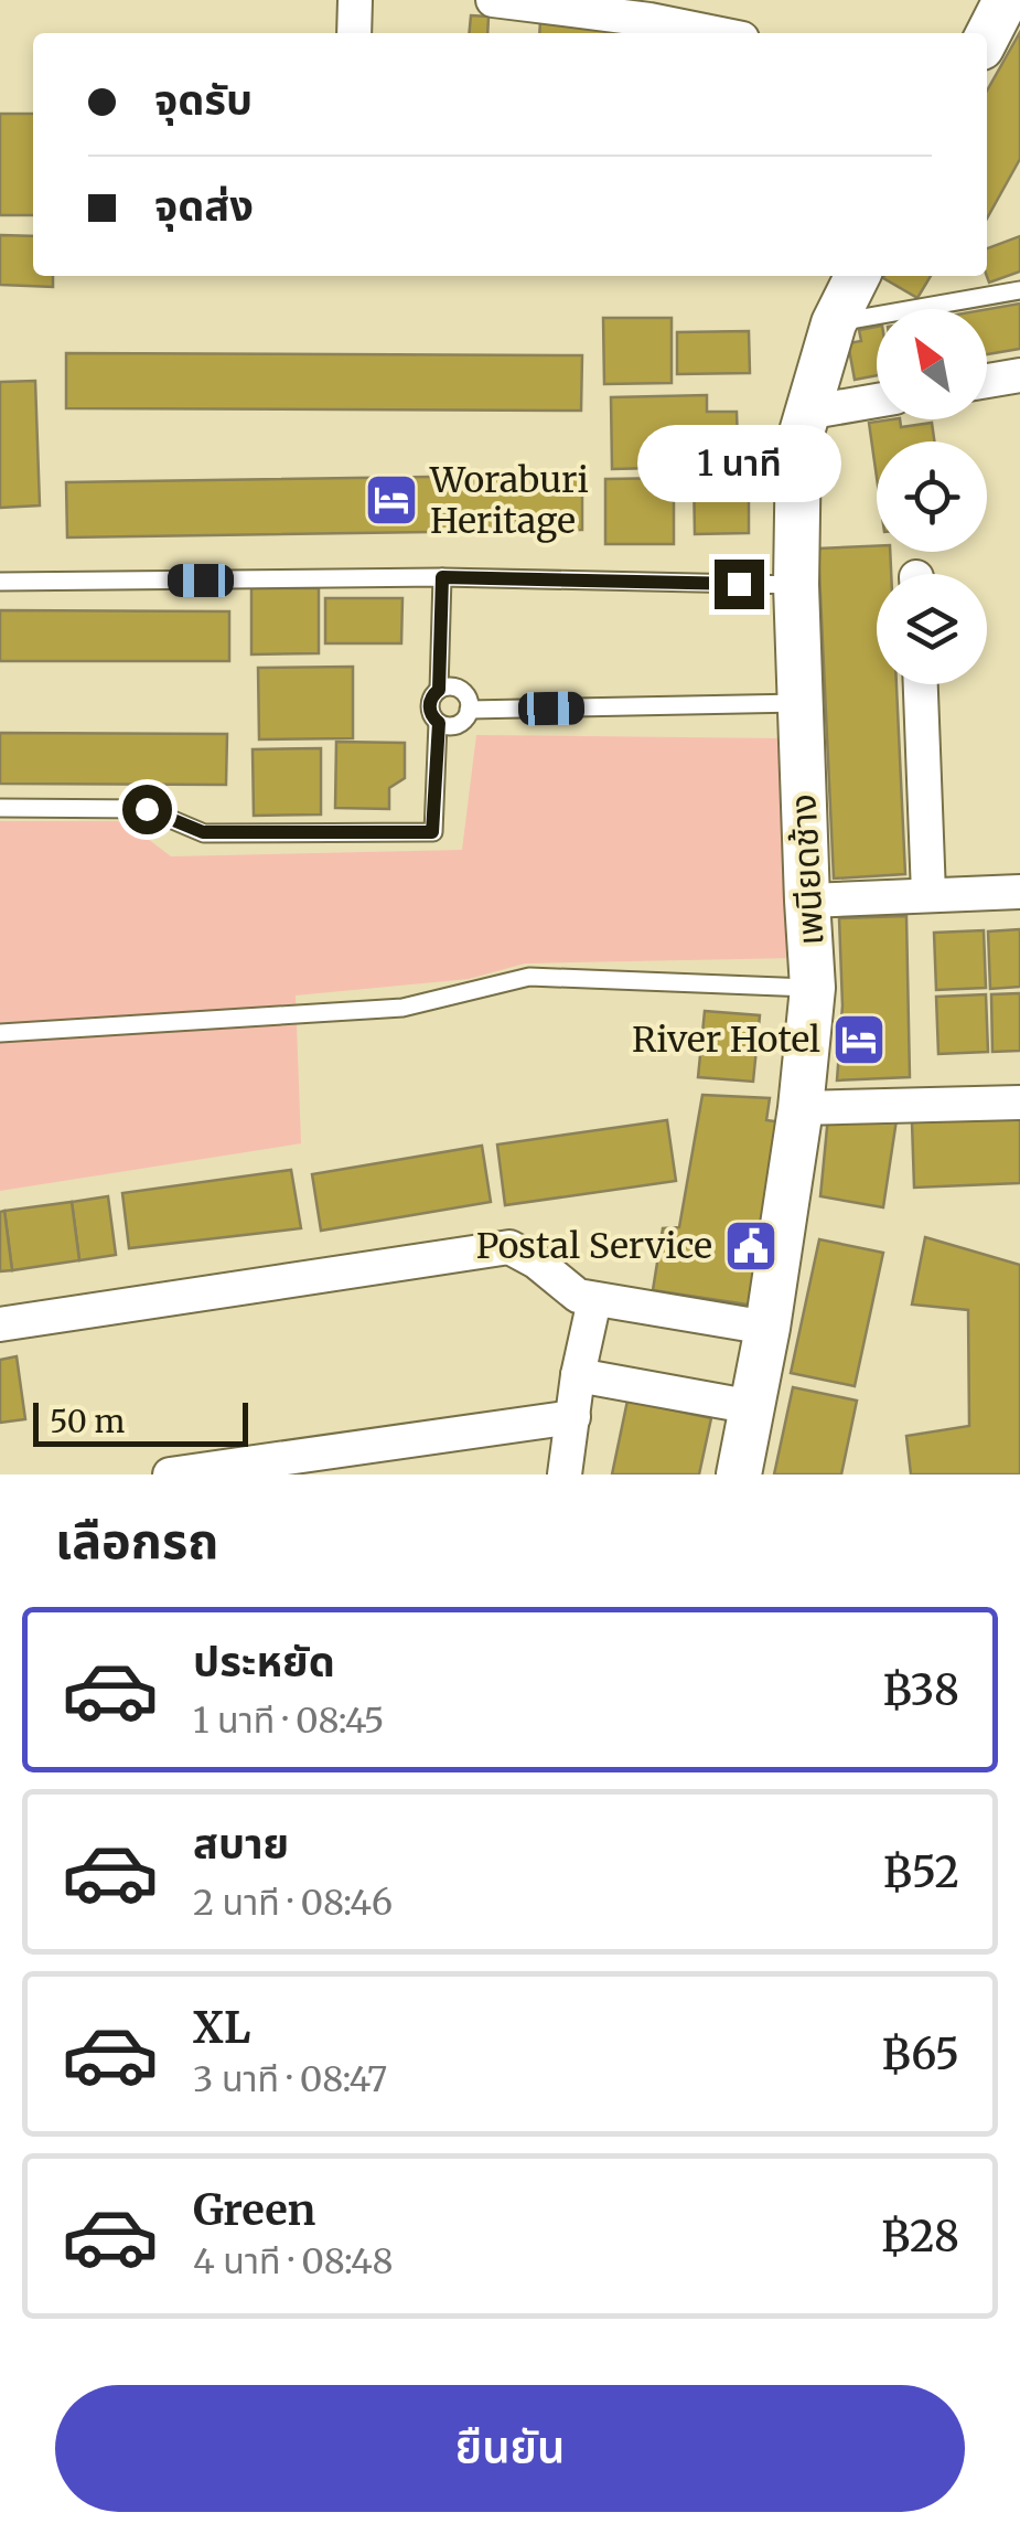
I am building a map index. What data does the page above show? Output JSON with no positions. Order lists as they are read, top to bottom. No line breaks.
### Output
{"streets":{"street":["เพนียดช้าง"]},"places":{"hotel":["Woraburi Heritage","River Hotel"],"public building":["Postal Service"]},"scale_bar":"50 m","north":"top left","page":{"banner":["จุดรับ","จุดส่ง"],"bubble":"1 นาที","scale":"50 m","heading":"เลือกรถ","list":[{"name":"ประหยัด","note":"1 นาที · 08:45","value":"฿38"},{"name":"สบาย","note":"2 นาที · 08:46","value":"฿52"},{"name":"XL","note":"3 นาที · 08:47","value":"฿65"},{"name":"Green","note":"4 นาที · 08:48","value":"฿28"}],"buttons":"ยืนยัน"}}
